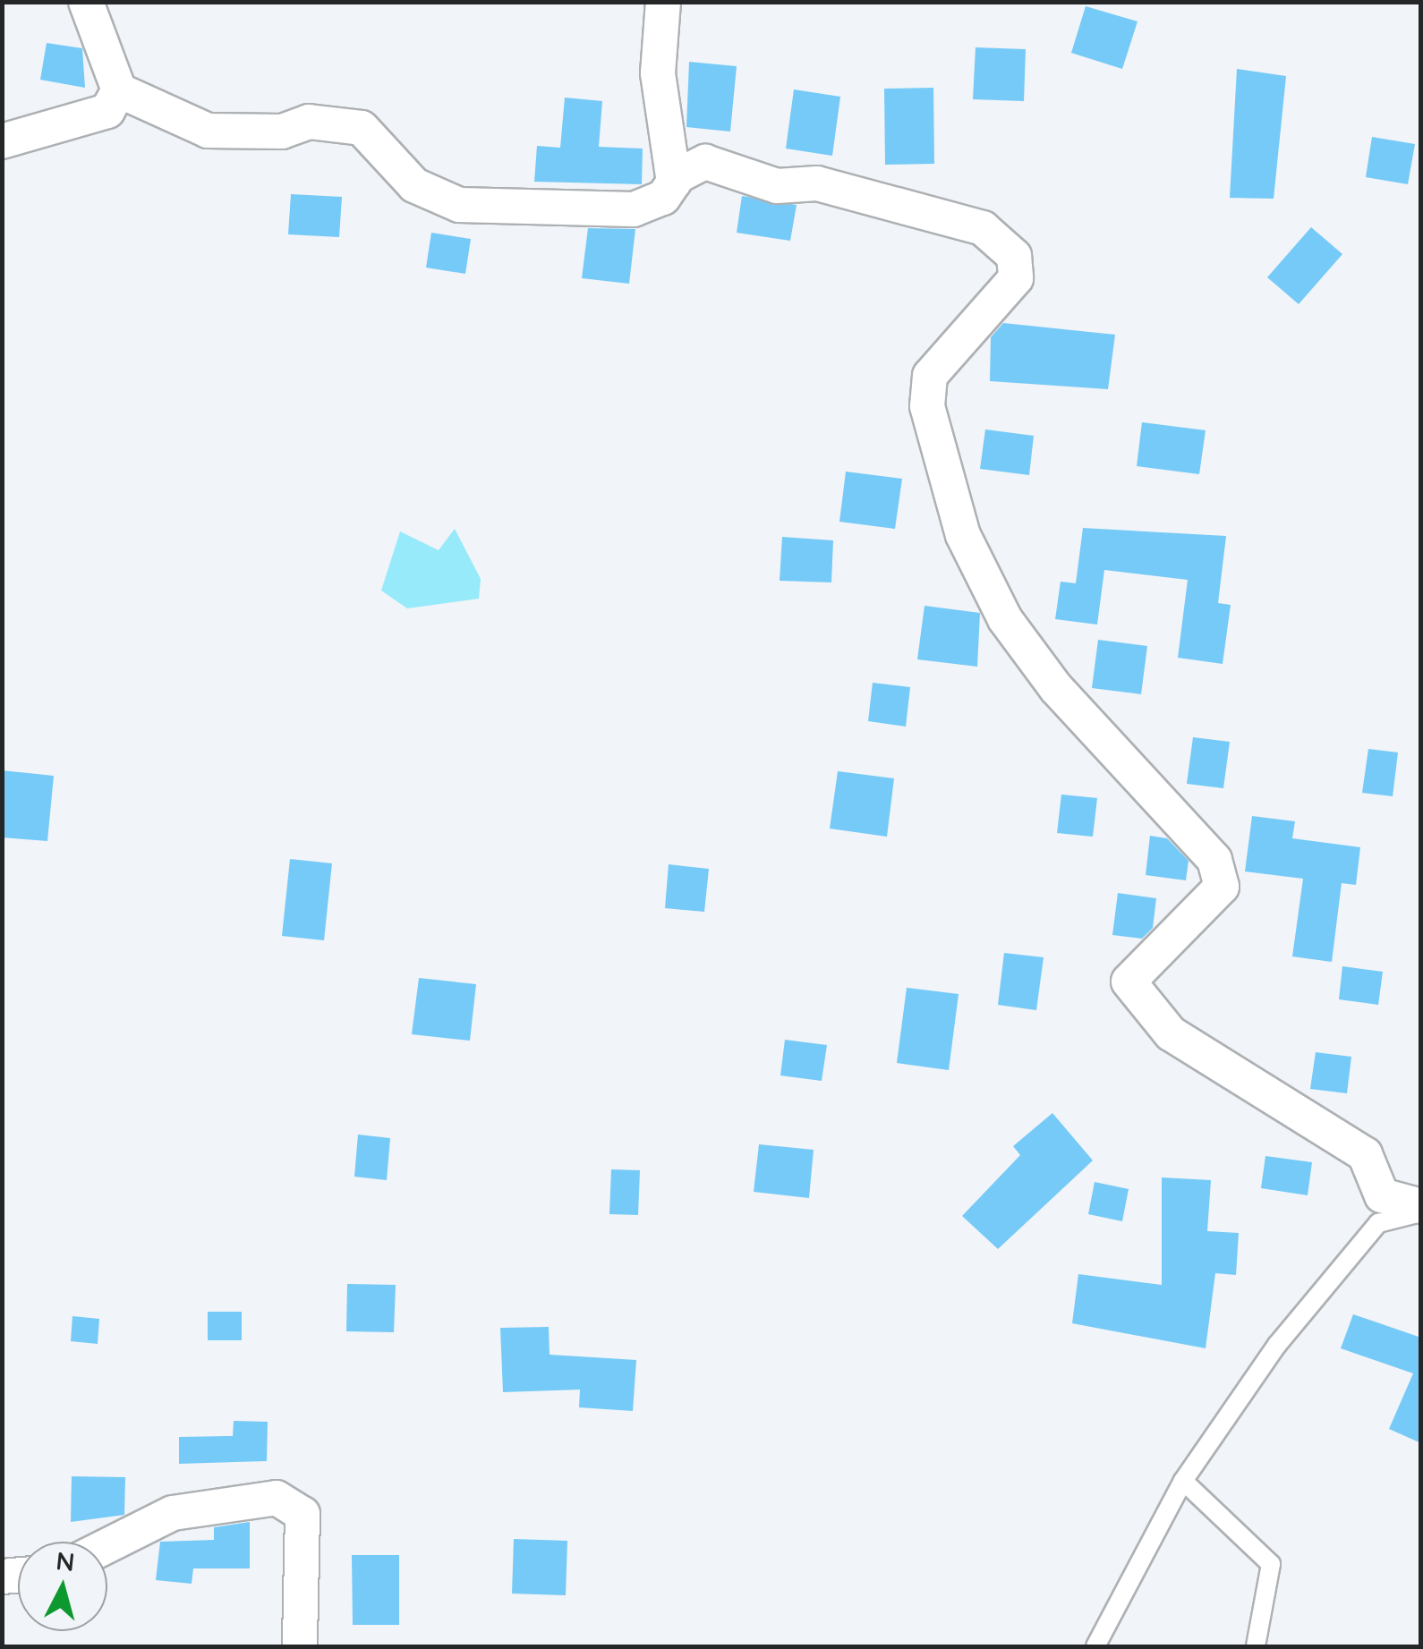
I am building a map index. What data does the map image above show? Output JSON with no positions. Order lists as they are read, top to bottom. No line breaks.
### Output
{"north":"top"}
